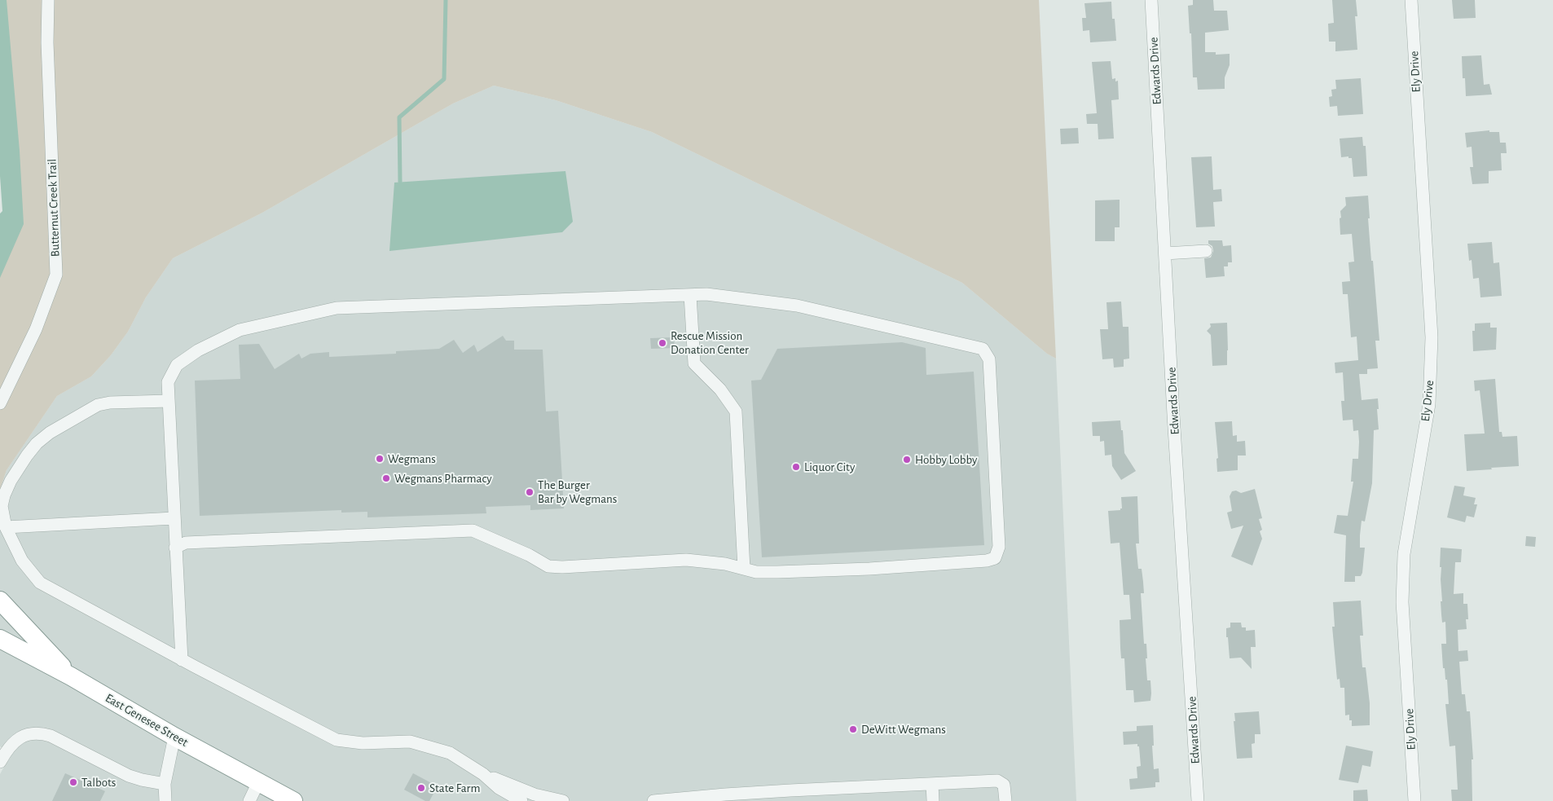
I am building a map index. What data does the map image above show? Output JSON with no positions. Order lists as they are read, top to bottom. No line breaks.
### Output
{"streets":{"highway":["East Genesee Street"],"street":["Edwards Drive","Ely Drive","Butternut Creek Trail"]},"places":["Rescue Mission Donation Center","Wegmans","Hobby Lobby","Liquor City","Wegmans Pharmacy","The Burger Bar by Wegmans","DeWitt Wegmans","Talbots","State Farm"]}
